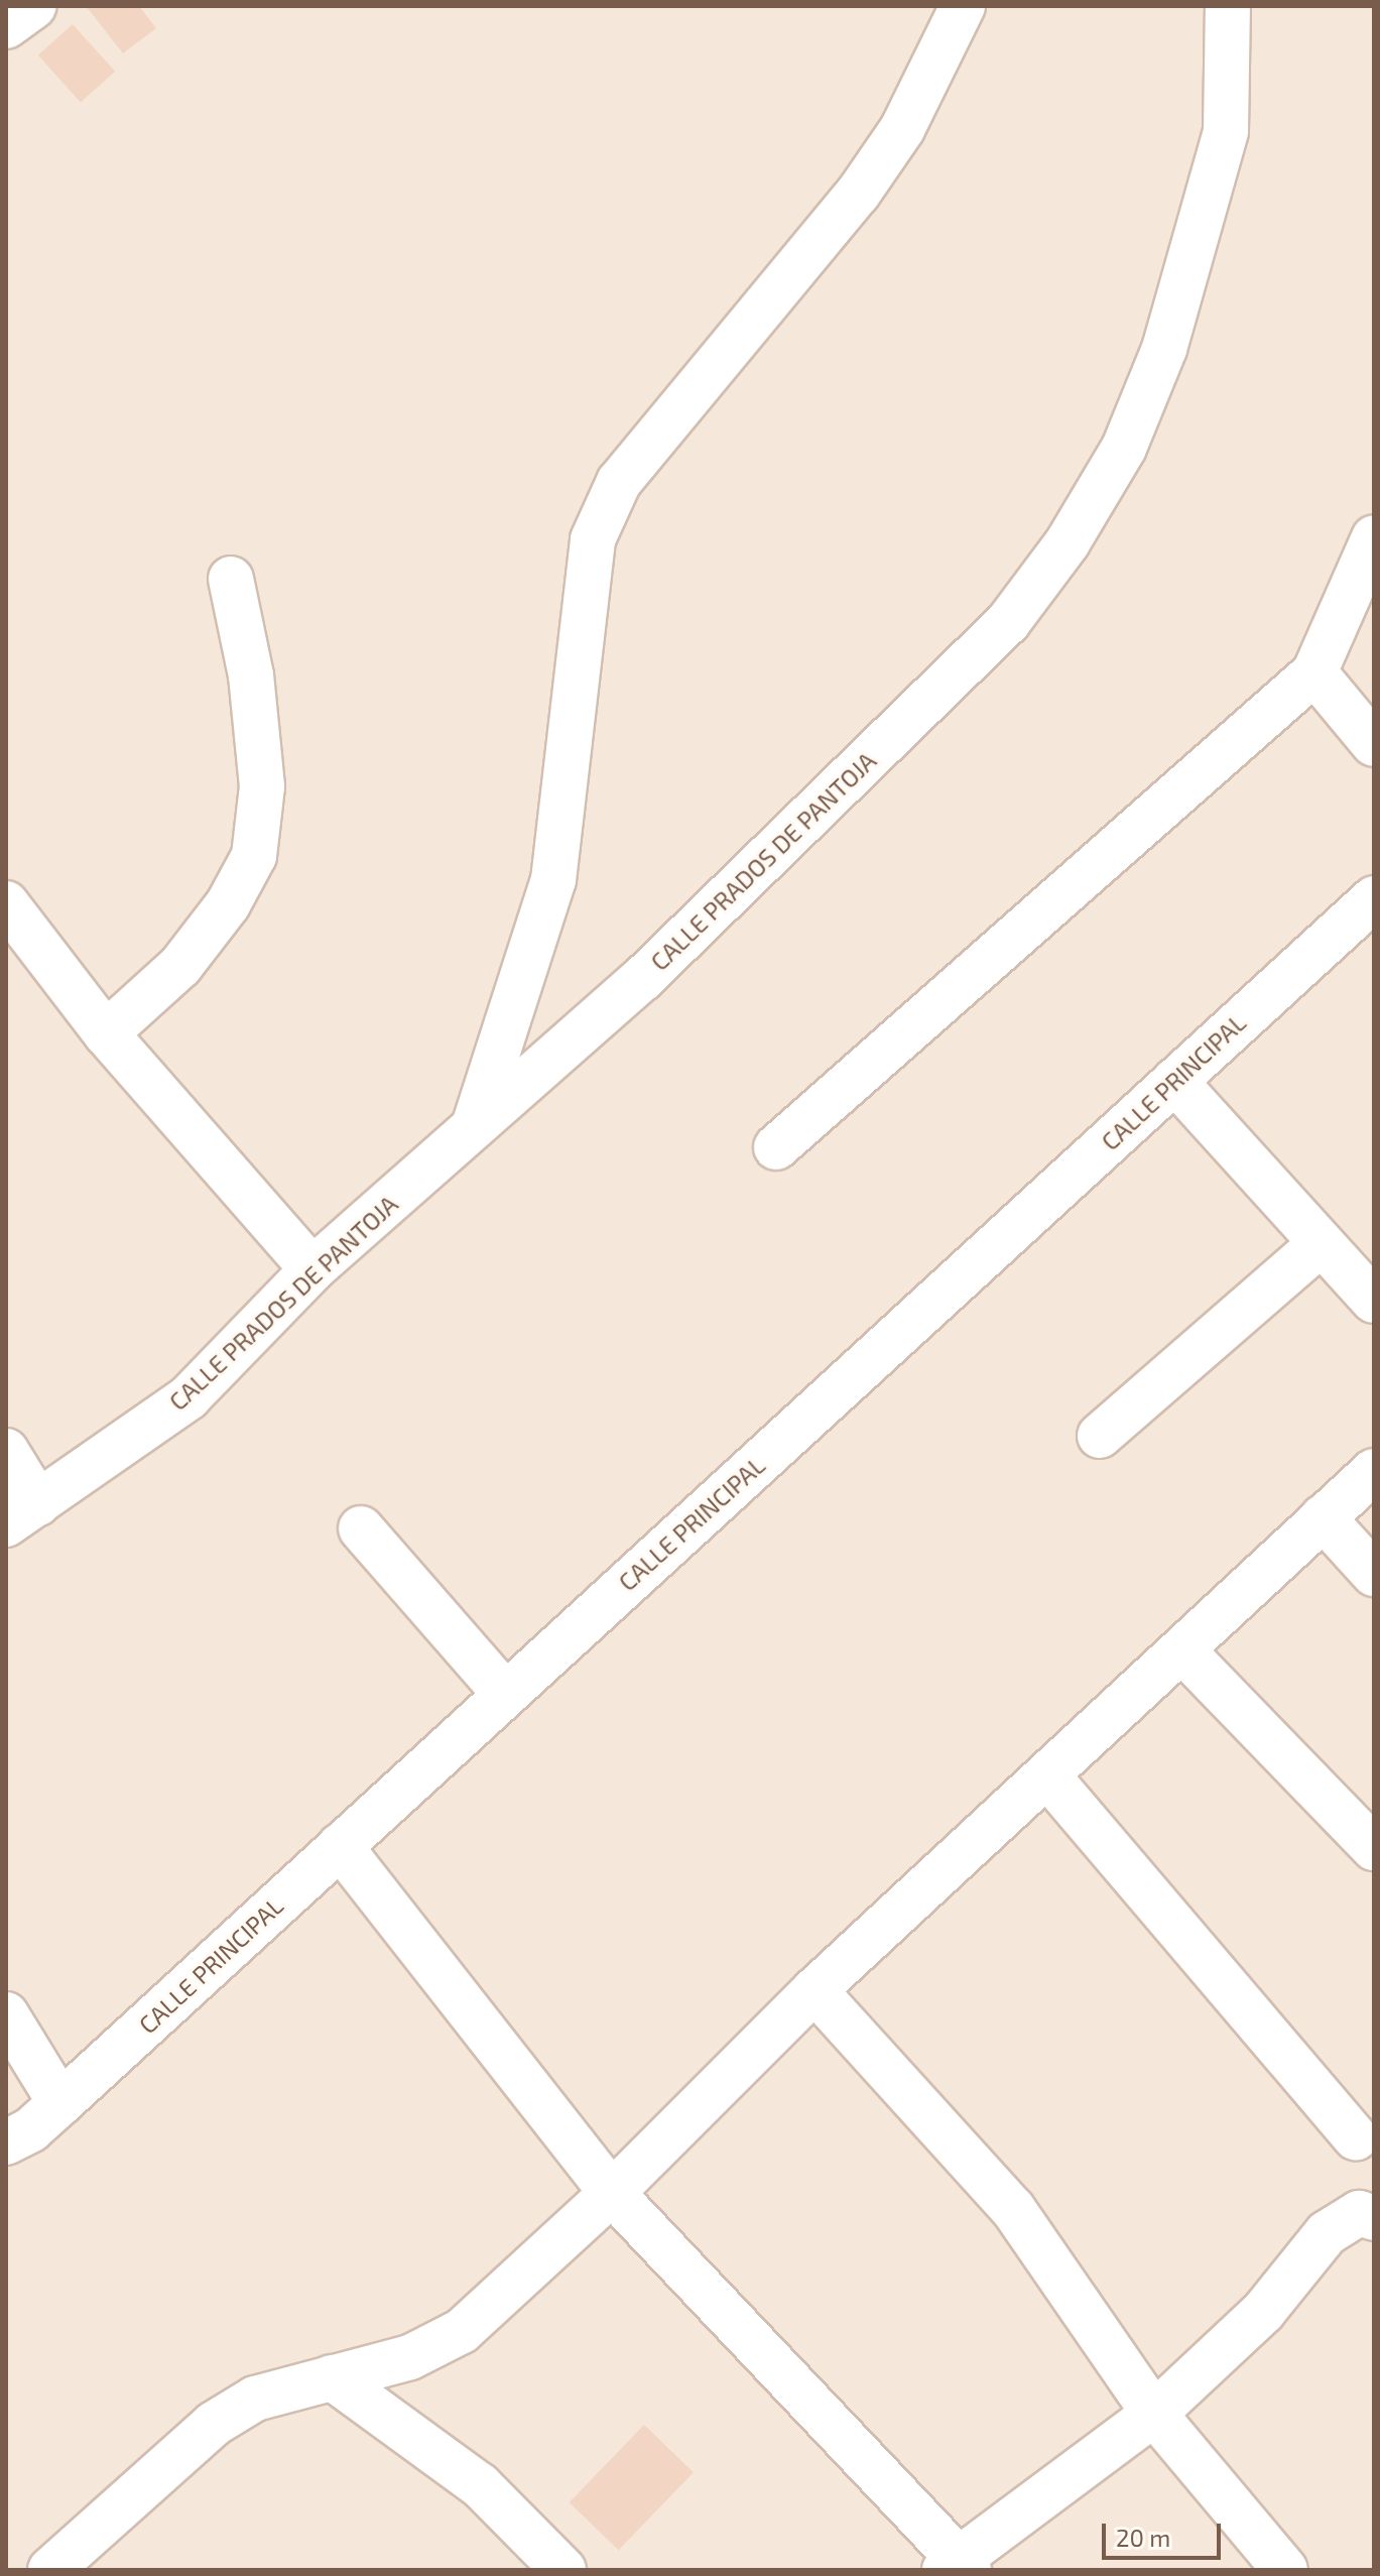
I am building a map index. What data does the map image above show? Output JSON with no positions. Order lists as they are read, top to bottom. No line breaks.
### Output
{"streets":{"street":["CALLE PRADOS DE PANTOJA","CALLE PRINCIPAL"]},"scale_bar":"20 m"}
